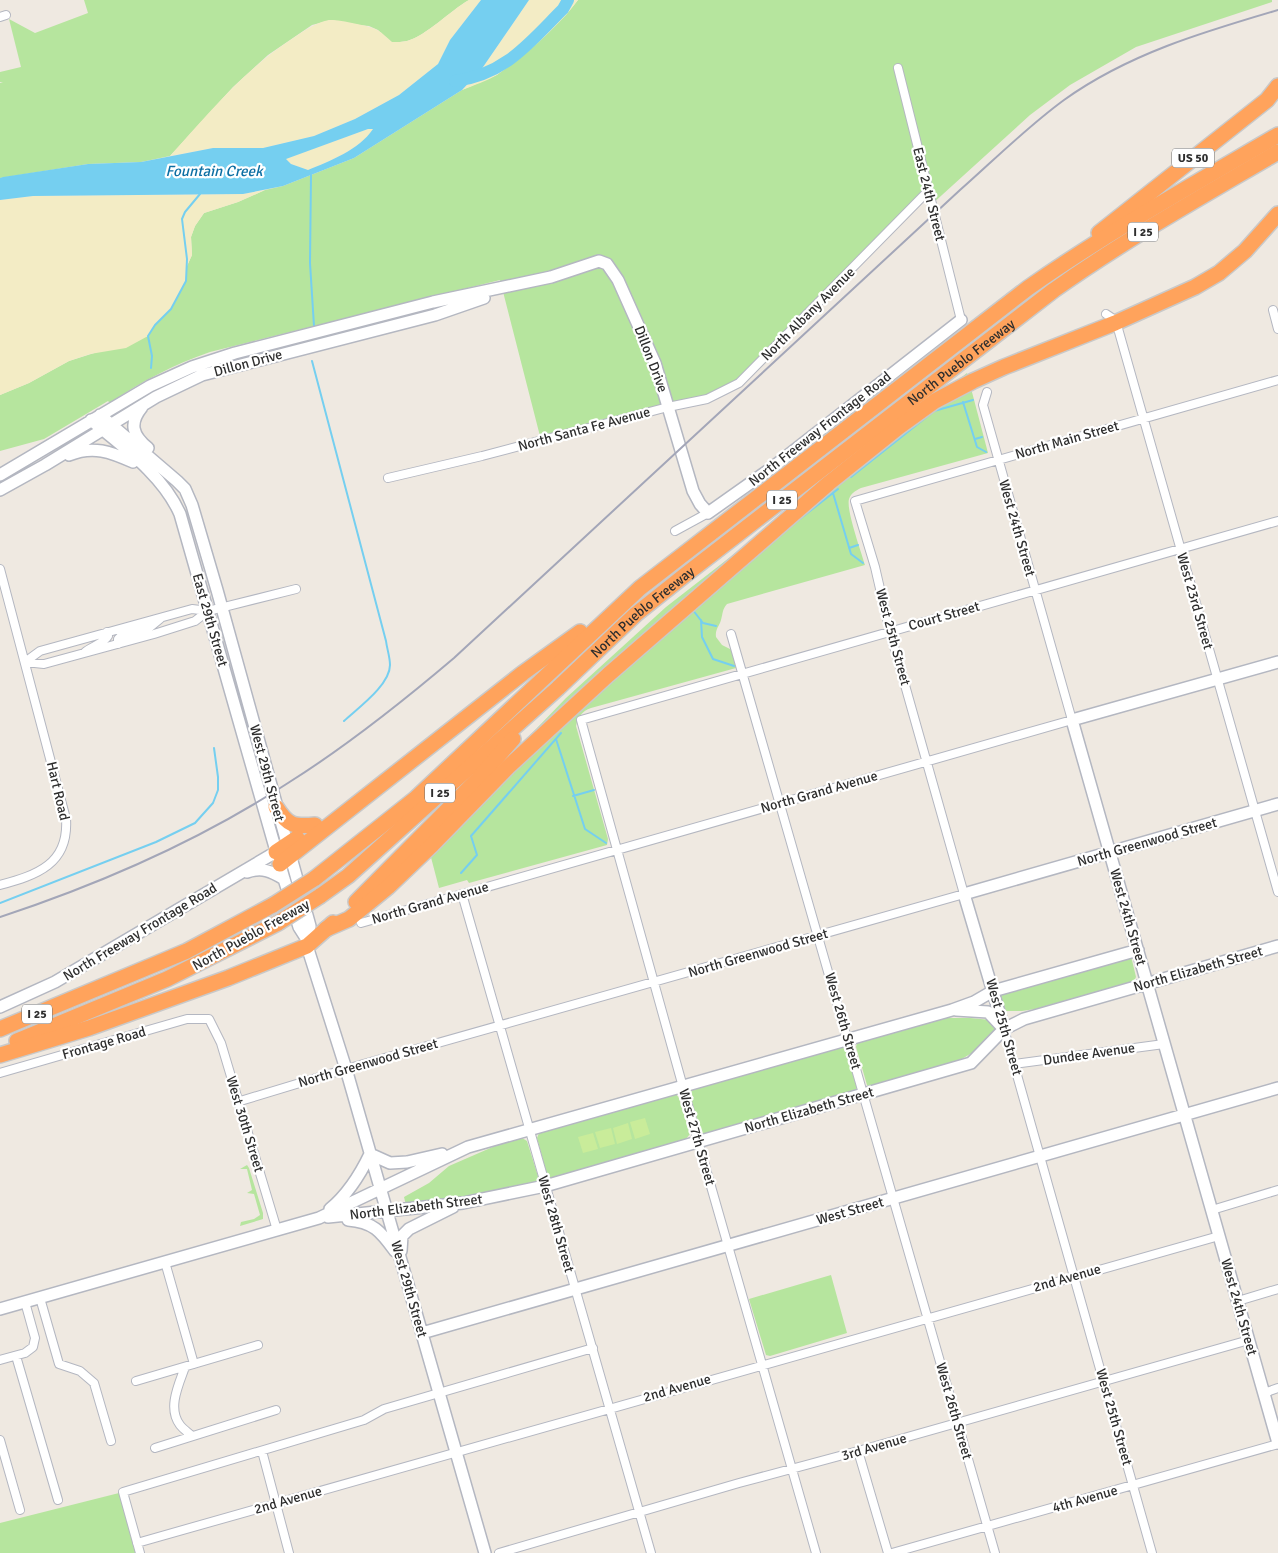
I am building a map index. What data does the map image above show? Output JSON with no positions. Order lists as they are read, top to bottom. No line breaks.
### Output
{"streets":{"highway":["US 50","I 25","North Pueblo Freeway"],"main road":["Dillon Drive","North Santa Fe Avenue","North Freeway Frontage Road","West 24th Street","East 29th Street","West 25th Street","West 29th Street","North Grand Avenue","North Greenwood Street","North Elizabeth Street","West Street"],"street":["East 24th Street","North Albany Avenue","North Main Street","West 23rd Street","Court Street","Hart Road","West 26th Street","Frontage Road","Dundee Avenue","West 30th Street","West 27th Street","West 28th Street","2nd Avenue","3rd Avenue","4th Avenue"]},"crossings":[["US 50","North Pueblo Freeway"],["East 24th Street","North Albany Avenue"],["East 24th Street","North Freeway Frontage Road"],["North Albany Avenue","Dillon Drive"],["North Albany Avenue","North Santa Fe Avenue"],["Dillon Drive","North Santa Fe Avenue"],["Dillon Drive","East 29th Street"],["North Santa Fe Avenue","North Freeway Frontage Road"],["North Freeway Frontage Road","East 29th Street"],["North Freeway Frontage Road","West 29th Street"],["North Main Street","West 24th Street"],["North Main Street","West 23rd Street"],["North Main Street","West 25th Street"],["West 24th Street","Court Street"],["West 24th Street","North Grand Avenue"],["West 24th Street","North Greenwood Street"],["West 24th Street","North Elizabeth Street"],["West 24th Street","Dundee Avenue"],["West 24th Street","West Street"],["West 24th Street","2nd Avenue"],["West 24th Street","3rd Avenue"],["West 24th Street","4th Avenue"],["West 23rd Street","Court Street"],["West 23rd Street","North Grand Avenue"],["West 23rd Street","North Greenwood Street"],["Court Street","West 25th Street"],["Court Street","West 26th Street"],["Court Street","West 27th Street"],["East 29th Street","West 29th Street"],["West 25th Street","North Grand Avenue"],["West 25th Street","North Greenwood Street"],["West 25th Street","North Elizabeth Street"],["West 25th Street","Dundee Avenue"],["West 25th Street","West Street"],["West 25th Street","2nd Avenue"],["West 25th Street","3rd Avenue"],["West 25th Street","4th Avenue"],["West 29th Street","North Greenwood Street"],["West 29th Street","North Elizabeth Street"],["West 29th Street","West Street"],["West 29th Street","2nd Avenue"],["North Grand Avenue","West 26th Street"],["North Grand Avenue","West 27th Street"],["North Grand Avenue","West 28th Street"],["North Greenwood Street","West 26th Street"],["North Greenwood Street","West 30th Street"],["North Greenwood Street","West 27th Street"],["North Greenwood Street","West 28th Street"],["North Elizabeth Street","West 26th Street"],["North Elizabeth Street","West 30th Street"],["North Elizabeth Street","West 27th Street"],["North Elizabeth Street","West 28th Street"],["West 26th Street","West Street"],["West 26th Street","2nd Avenue"],["West 26th Street","3rd Avenue"],["West 26th Street","4th Avenue"],["Frontage Road","West 30th Street"],["West 27th Street","West Street"],["West 27th Street","2nd Avenue"],["West 27th Street","3rd Avenue"],["West Street","West 28th Street"],["West 28th Street","2nd Avenue"],["West 28th Street","3rd Avenue"]],"water":["Fountain Creek"]}
